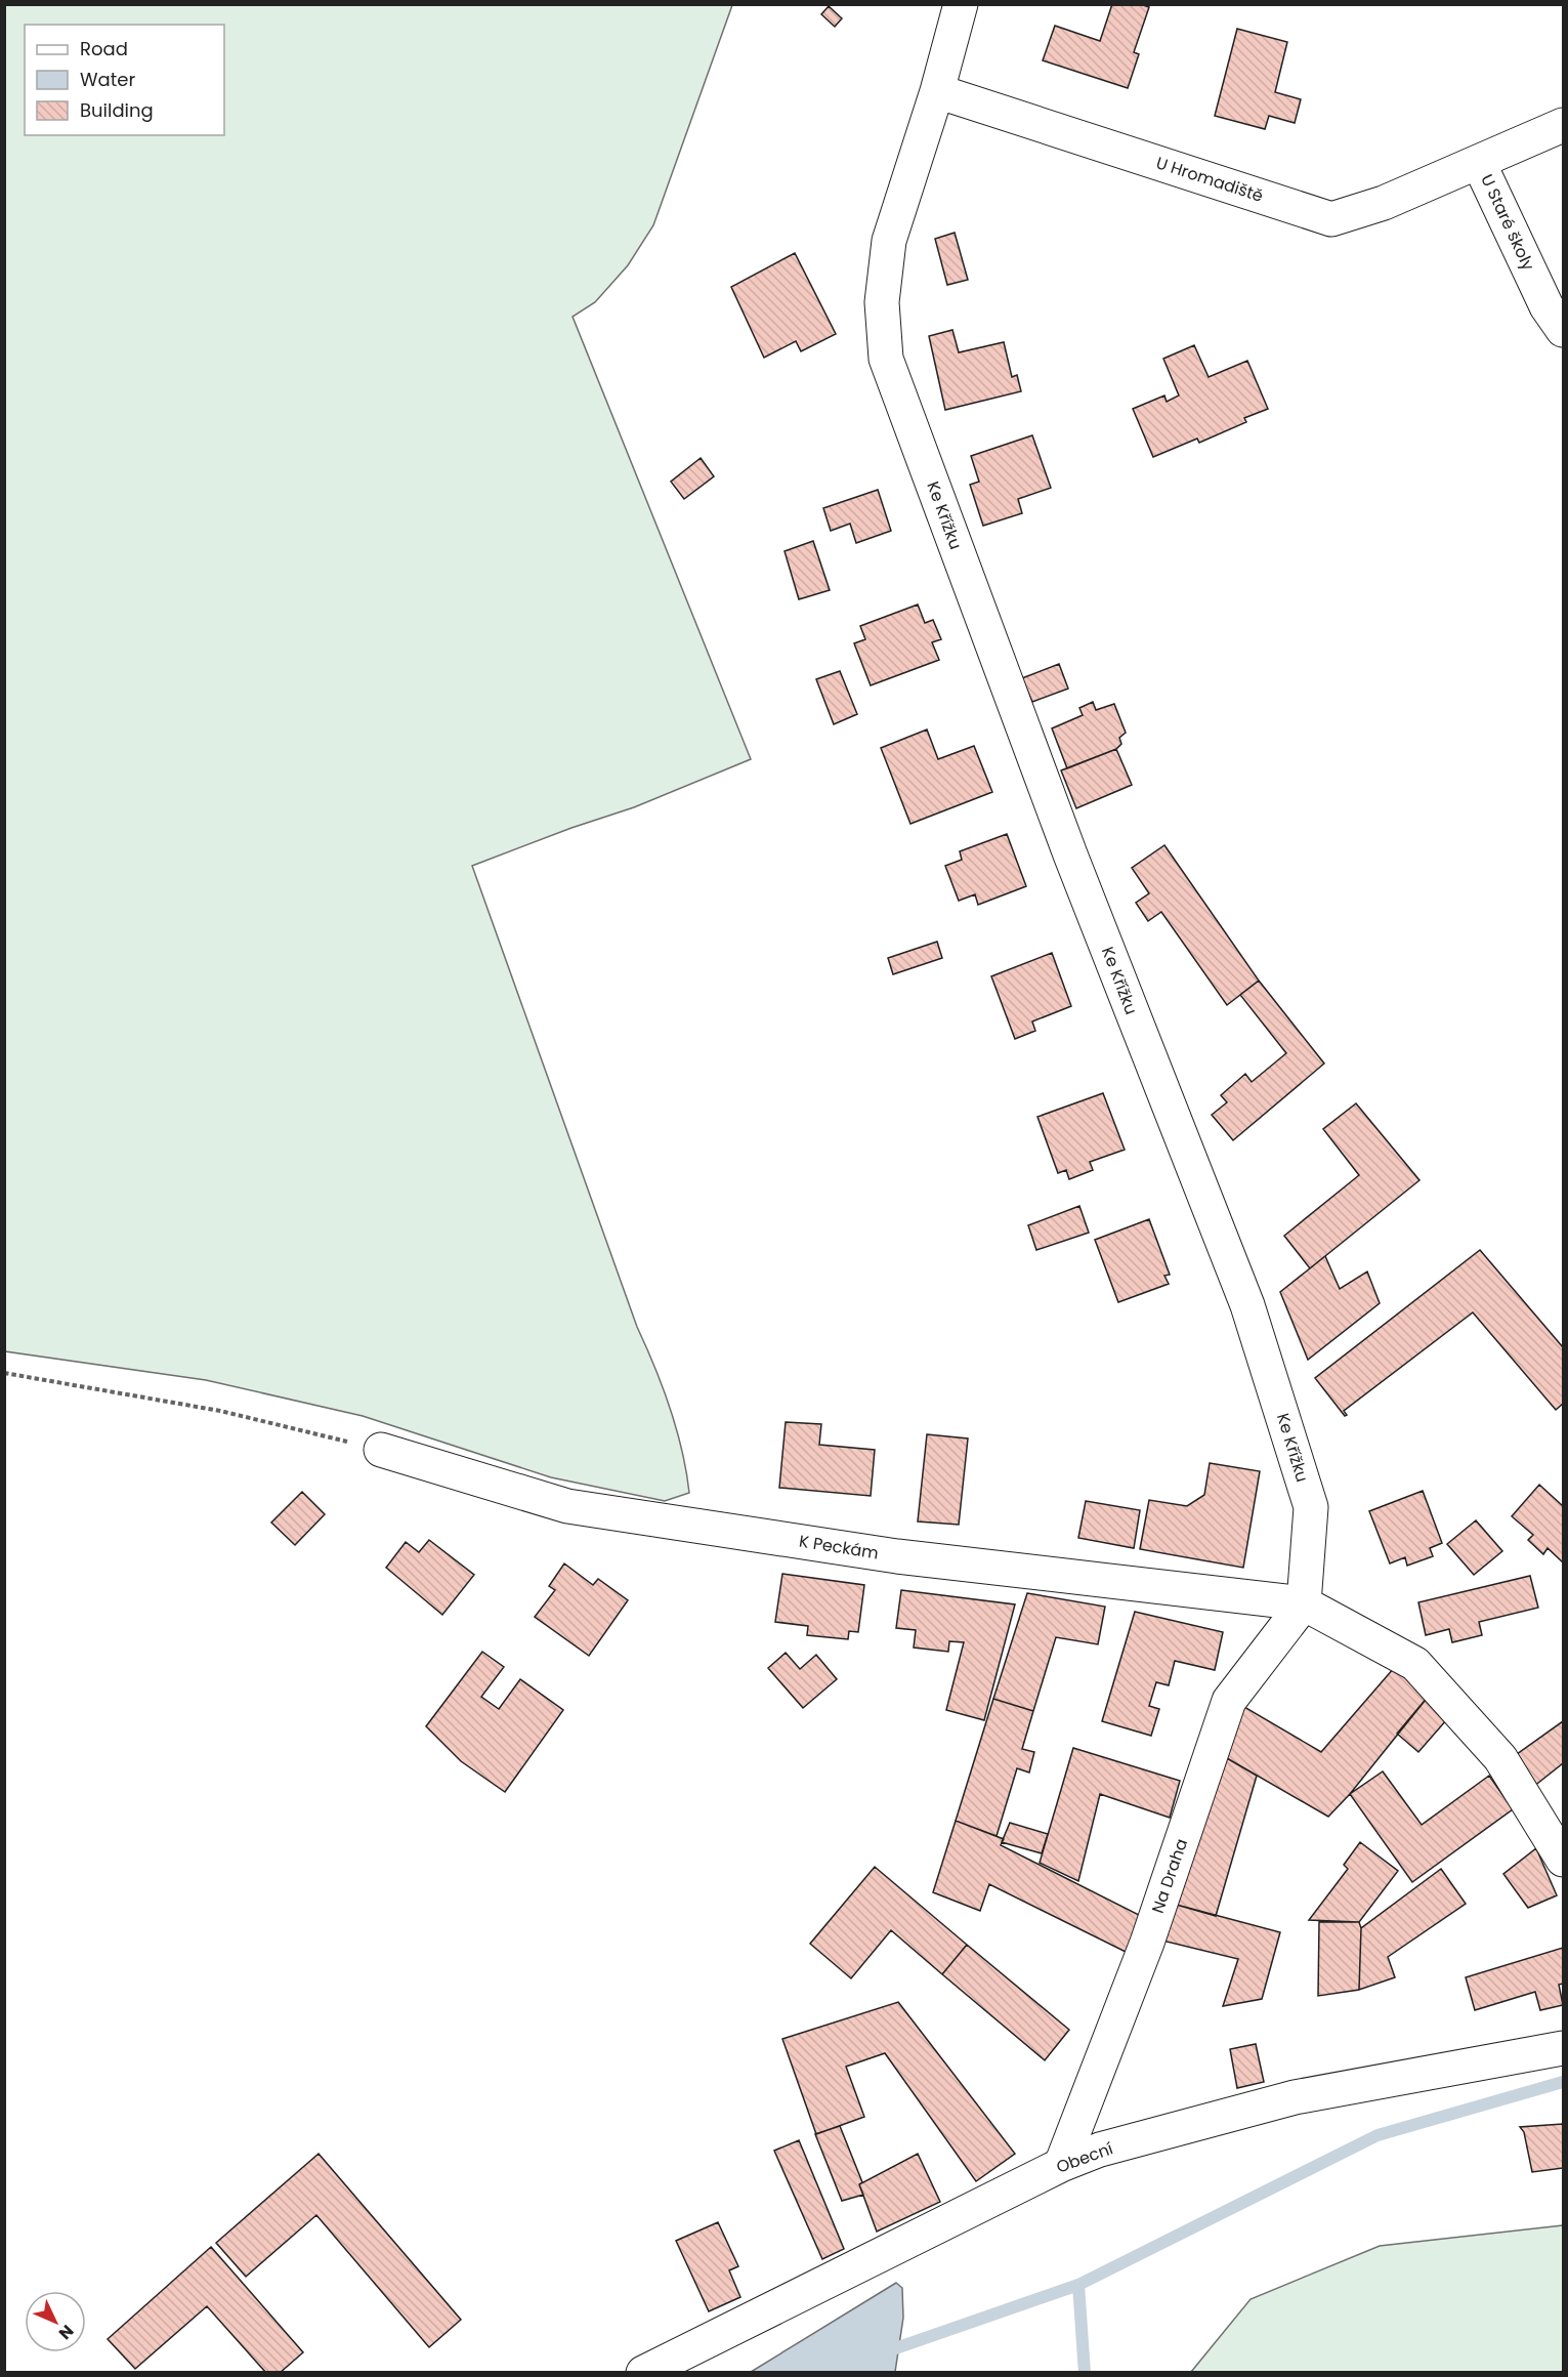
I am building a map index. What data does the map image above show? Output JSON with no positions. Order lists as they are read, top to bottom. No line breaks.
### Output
{"streets":{"street":["U Hromadiště","U Staré školy","Ke Křížku","K Peckám","Na Draha","Obecní"]},"crossings":[["U Hromadiště","U Staré školy"],["U Hromadiště","Ke Křížku"],["Ke Křížku","K Peckám"],["Ke Křížku","Na Draha"],["K Peckám","Na Draha"],["Na Draha","Obecní"]],"legend":["Road","Water","Building"],"north":"bottom right"}
